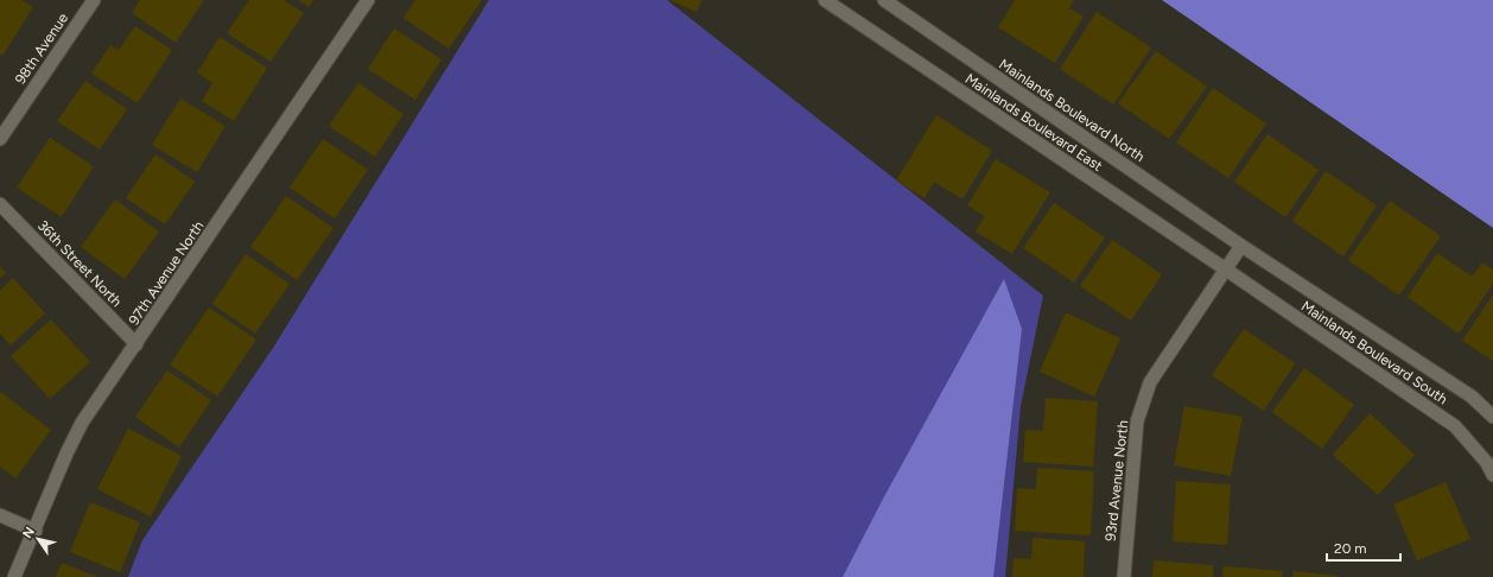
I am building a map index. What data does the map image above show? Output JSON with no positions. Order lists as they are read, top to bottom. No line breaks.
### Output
{"streets":{"street":["98th Avenue","Mainlands Boulevard North","Mainlands Boulevard East","36th Street North","97th Avenue North","Mainlands Boulevard South","93rd Avenue North"]},"crossings":[["Mainlands Boulevard North","Mainlands Boulevard South"],["Mainlands Boulevard North","93rd Avenue North"],["Mainlands Boulevard East","Mainlands Boulevard South"],["Mainlands Boulevard East","93rd Avenue North"],["36th Street North","97th Avenue North"],["Mainlands Boulevard South","93rd Avenue North"]],"scale_bar":"20 m","north":"top left"}
